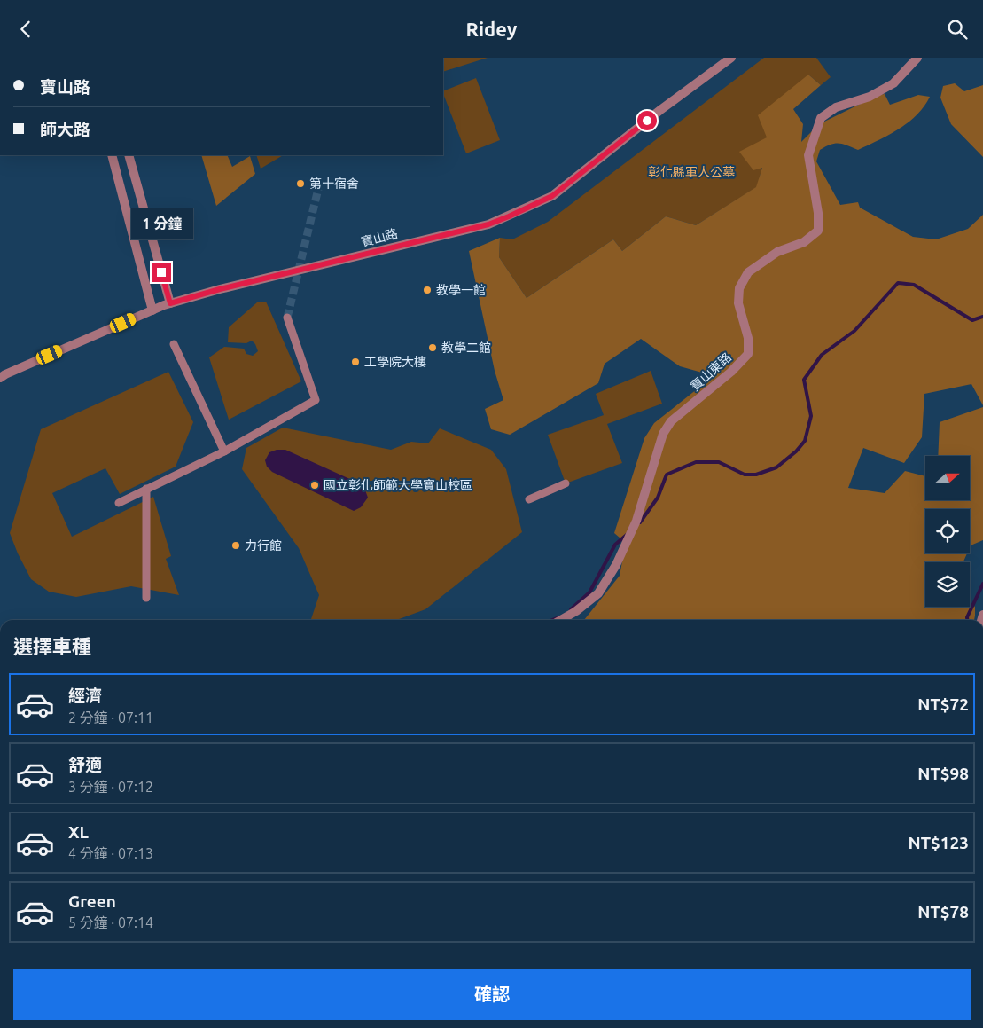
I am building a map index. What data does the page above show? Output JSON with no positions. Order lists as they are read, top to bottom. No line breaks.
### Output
{"streets":{"street":["寶山路","寶山東路"]},"parks":["彰化縣軍人公墓"],"places":["第十宿舍","教學一館","教學二館","工學院大樓","國立彰化師範大學寶山校區","力行館"],"north":"right","page":{"header":"Ridey","banner":["寶山路","師大路"],"bubble":"1 分鐘","heading":"選擇車種","list":[{"name":"經濟","note":"2 分鐘 · 07:11","value":"NT$72"},{"name":"舒適","note":"3 分鐘 · 07:12","value":"NT$98"},{"name":"XL","note":"4 分鐘 · 07:13","value":"NT$123"},{"name":"Green","note":"5 分鐘 · 07:14","value":"NT$78"}],"buttons":"確認"}}
